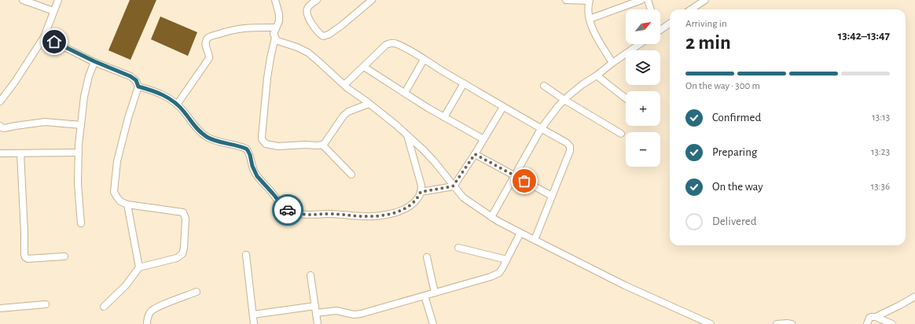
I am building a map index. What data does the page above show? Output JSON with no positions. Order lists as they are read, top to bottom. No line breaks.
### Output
{"north":"top right","page":{"map_buttons":["+","−"],"heading":["2 min","Arriving in","13:42–13:47"],"bar":"On the way · 300 m","list":[["Confirmed","13:13"],["Preparing","13:23"],["On the way","13:36"],"Delivered"]}}
